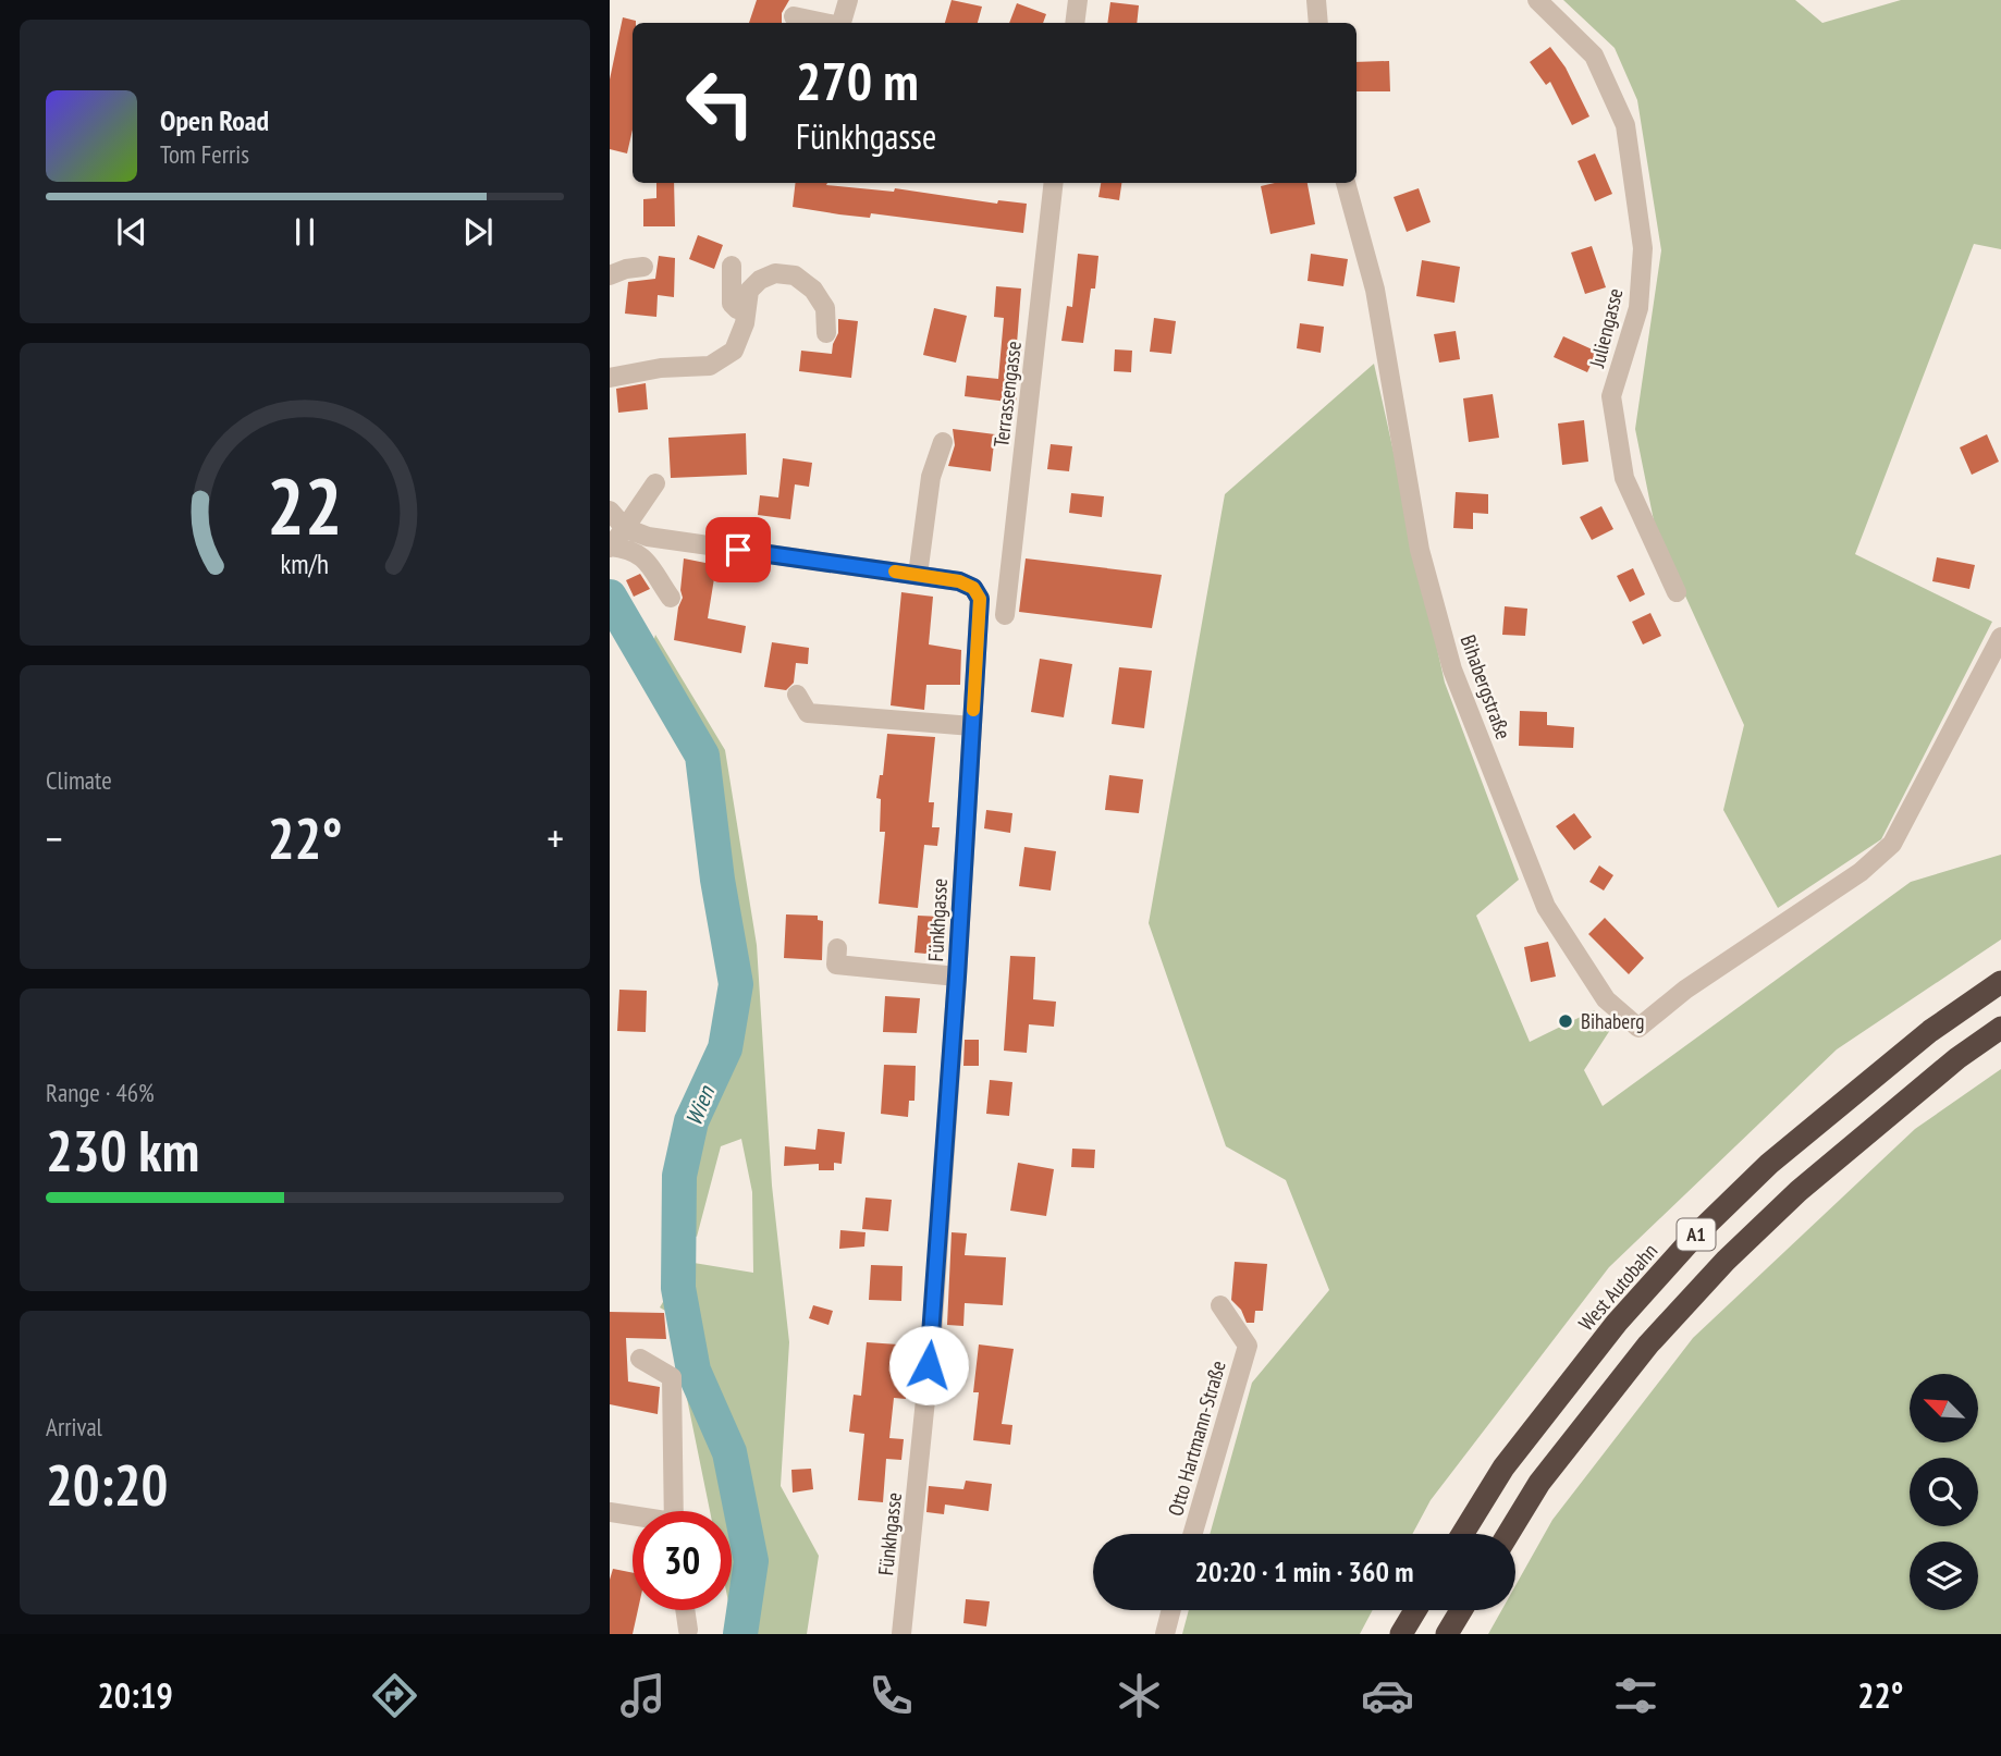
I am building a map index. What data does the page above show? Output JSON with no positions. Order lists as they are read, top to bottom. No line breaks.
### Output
{"streets":{"highway":["A1","West Autobahn"],"street":["Juliengasse","Terrassengasse","Bihabergstraße","Fünkhgasse","Otto Hartmann-Straße"]},"water":["Wien"],"places":["Bihaberg"],"north":"top left","page":{"turn":["270 m","Fünkhgasse"],"song":["Open Road","Tom Ferris"],"tile":["Climate",["Range · 46%","230 km"],["Arrival","20:20"]],"heat":["−","22°","+"],"limit":"30","trip":"20:20 · 1 min · 360 m","tabs":["20:19","22°"],"gauge":["22","km/h"]}}
